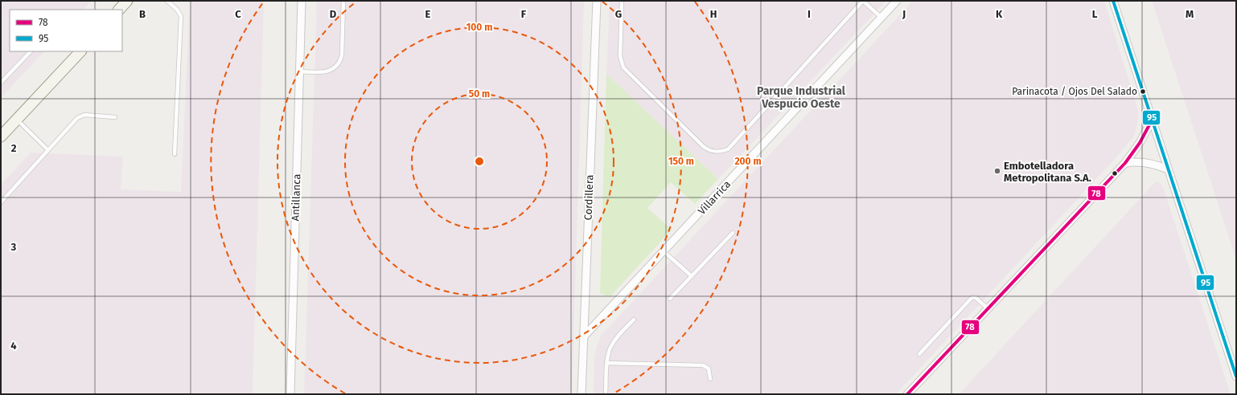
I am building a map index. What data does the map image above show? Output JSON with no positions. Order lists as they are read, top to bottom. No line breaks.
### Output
{"streets":{"street":["Antillanca","Cordillera","Villarrica"]},"crossings":[["Cordillera","Villarrica"]],"districts":["Parque Industrial Vespucio Oeste"],"places":["Parinacota / Ojos Del Salado","Embotelladora Metropolitana S.A."],"lines":["transit line 95","transit line 78"],"legend":["78","95"],"grid":{"columns":["B","C","D","E","F","G","H","I","J","K","L","M"],"rows":["2","3","4"]},"rings":["100 m","50 m","150 m","200 m"]}
